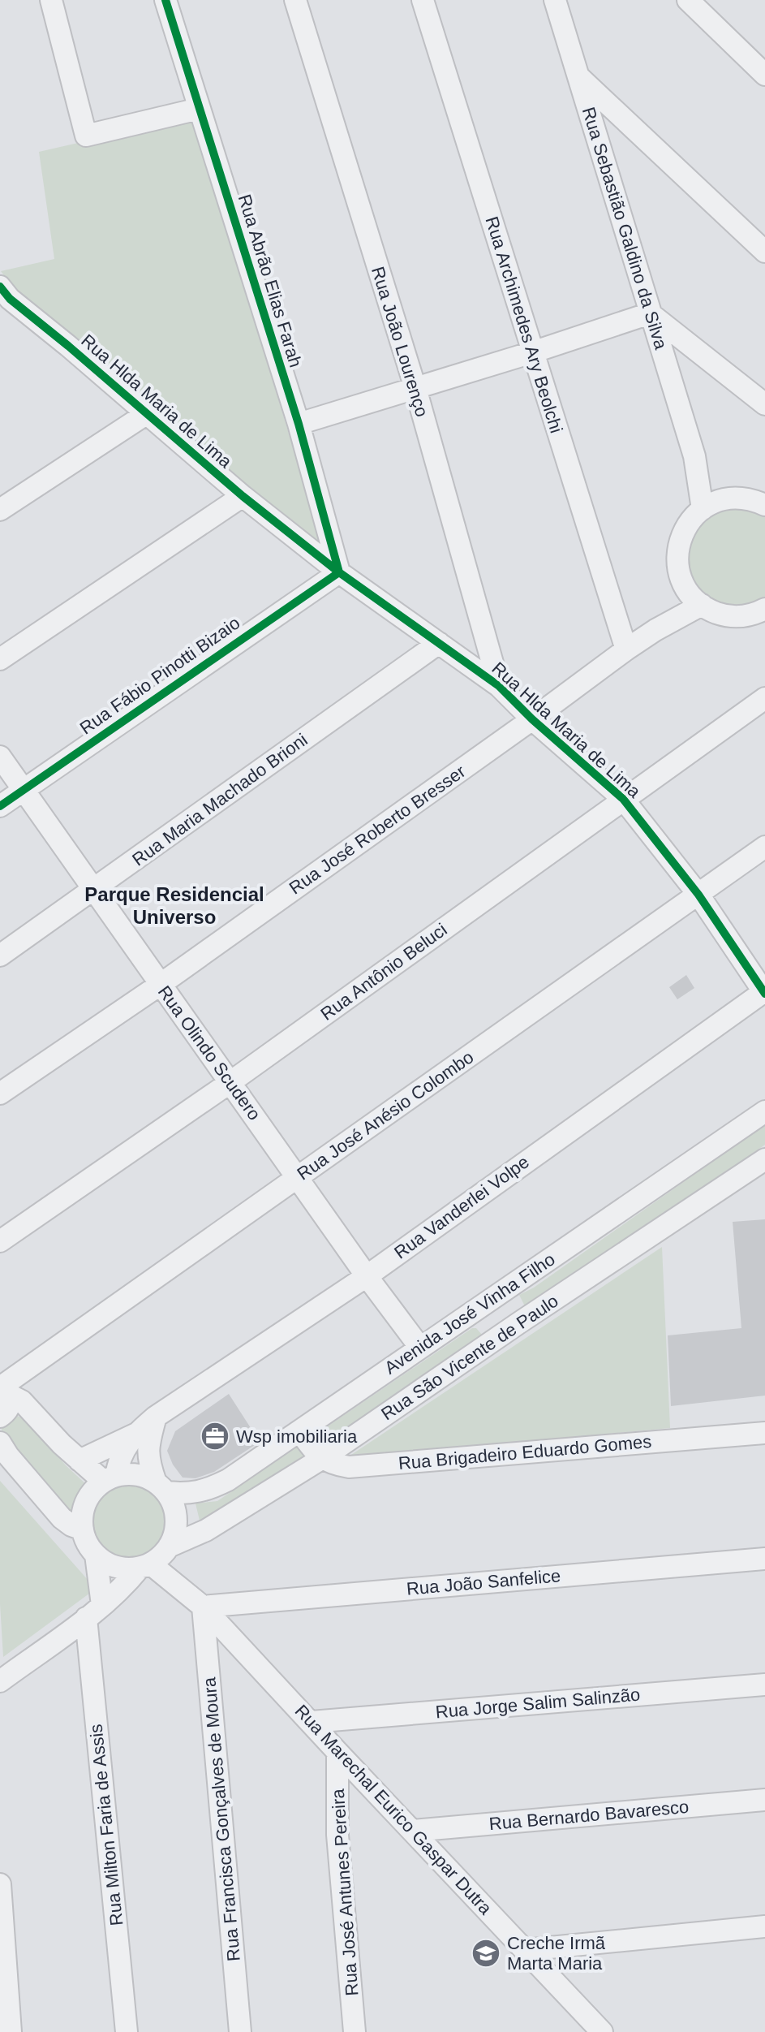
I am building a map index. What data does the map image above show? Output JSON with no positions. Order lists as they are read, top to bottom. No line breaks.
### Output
{"streets":{"street":["Rua Sebastião Galdino da Silva","Rua Abrão Elias Farah","Rua Archimedes Ary Beolchi","Rua João Lourenço","Rua Hlda Maria de Lima","Rua Fábio Pinotti Bizaio","Rua Maria Machado Brioni","Rua José Roberto Bresser","Rua Antônio Beluci","Rua Olindo Scudero","Rua José Anésio Colombo","Rua Vanderlei Volpe","Avenida José Vinha Filho","Rua São Vicente de Paulo","Rua Brigadeiro Eduardo Gomes","Rua João Sanfelice","Rua Jorge Salim Salinzão","Rua Marechal Eurico Gaspar Dutra","Rua Bernardo Bavaresco","Rua Francisca Gonçalves de Moura","Rua Milton Faria de Assis","Rua José Antunes Pereira"]},"crossings":[["Rua Abrão Elias Farah","Rua Hlda Maria de Lima"],["Rua Abrão Elias Farah","Rua Fábio Pinotti Bizaio"],["Rua Archimedes Ary Beolchi","Rua José Roberto Bresser"],["Rua João Lourenço","Rua Hlda Maria de Lima"],["Rua Hlda Maria de Lima","Rua Fábio Pinotti Bizaio"],["Rua Hlda Maria de Lima","Rua Maria Machado Brioni"],["Rua Hlda Maria de Lima","Rua José Roberto Bresser"],["Rua Hlda Maria de Lima","Rua Antônio Beluci"],["Rua Hlda Maria de Lima","Rua José Anésio Colombo"],["Rua Hlda Maria de Lima","Rua Vanderlei Volpe"],["Rua Fábio Pinotti Bizaio","Rua Olindo Scudero"],["Rua Maria Machado Brioni","Rua Olindo Scudero"],["Rua José Roberto Bresser","Rua Olindo Scudero"],["Rua Antônio Beluci","Rua Olindo Scudero"],["Rua Olindo Scudero","Rua José Anésio Colombo"],["Rua Olindo Scudero","Rua Vanderlei Volpe"],["Rua Olindo Scudero","Avenida José Vinha Filho"],["Rua Vanderlei Volpe","Avenida José Vinha Filho"],["Rua Vanderlei Volpe","Rua São Vicente de Paulo"],["Rua Vanderlei Volpe","Rua Marechal Eurico Gaspar Dutra"],["Rua Vanderlei Volpe","Rua Milton Faria de Assis"],["Avenida José Vinha Filho","Rua São Vicente de Paulo"],["Avenida José Vinha Filho","Rua Marechal Eurico Gaspar Dutra"],["Avenida José Vinha Filho","Rua Milton Faria de Assis"],["Rua São Vicente de Paulo","Rua Brigadeiro Eduardo Gomes"],["Rua São Vicente de Paulo","Rua Marechal Eurico Gaspar Dutra"],["Rua São Vicente de Paulo","Rua Milton Faria de Assis"],["Rua João Sanfelice","Rua Marechal Eurico Gaspar Dutra"],["Rua João Sanfelice","Rua Francisca Gonçalves de Moura"],["Rua Jorge Salim Salinzão","Rua Marechal Eurico Gaspar Dutra"],["Rua Marechal Eurico Gaspar Dutra","Rua Bernardo Bavaresco"],["Rua Marechal Eurico Gaspar Dutra","Rua Francisca Gonçalves de Moura"],["Rua Marechal Eurico Gaspar Dutra","Rua Milton Faria de Assis"],["Rua Marechal Eurico Gaspar Dutra","Rua José Antunes Pereira"]],"districts":["Parque Residencial Universo"],"places":{"office":["Wsp imobiliaria"],"school or university":["Creche Irmã Marta Maria"]}}
